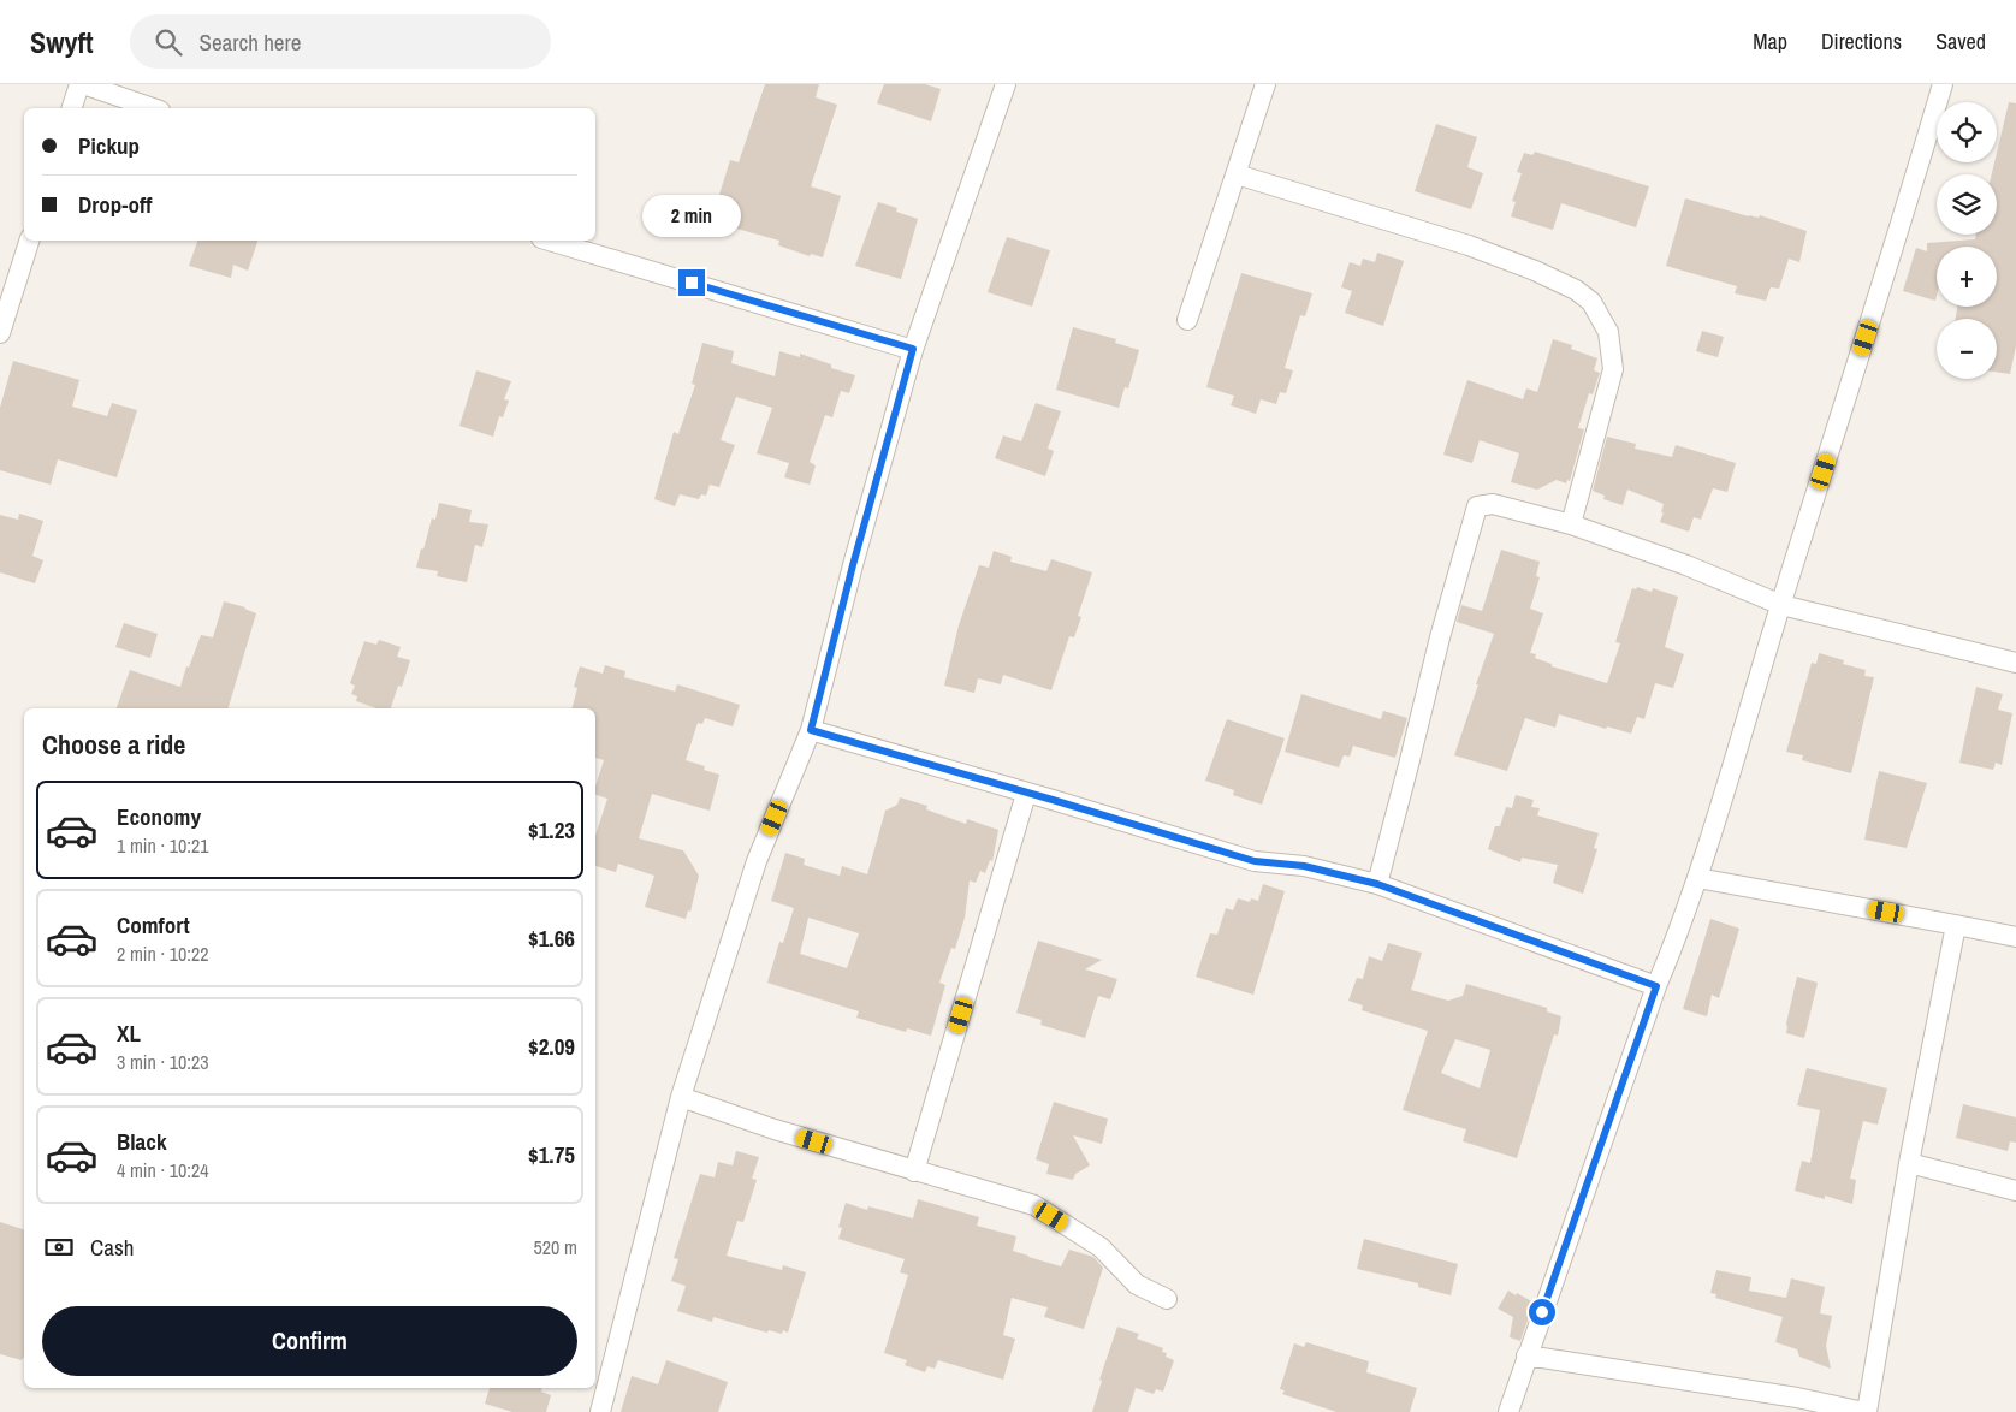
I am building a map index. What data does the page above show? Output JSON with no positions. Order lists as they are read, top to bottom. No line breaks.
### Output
{"page":{"header":"Swyft","search":"Search here","nav":["Map","Directions","Saved"],"map_buttons":["+","−"],"banner":["Pickup","Drop-off"],"bubble":"2 min","heading":"Choose a ride","list":[{"name":"Economy","note":"1 min · 10:21","value":"$1.23"},{"name":"Comfort","note":"2 min · 10:22","value":"$1.66"},{"name":"XL","note":"3 min · 10:23","value":"$2.09"},{"name":"Black","note":"4 min · 10:24","value":"$1.75"}],"pay":["Cash","520 m"],"buttons":"Confirm"}}
